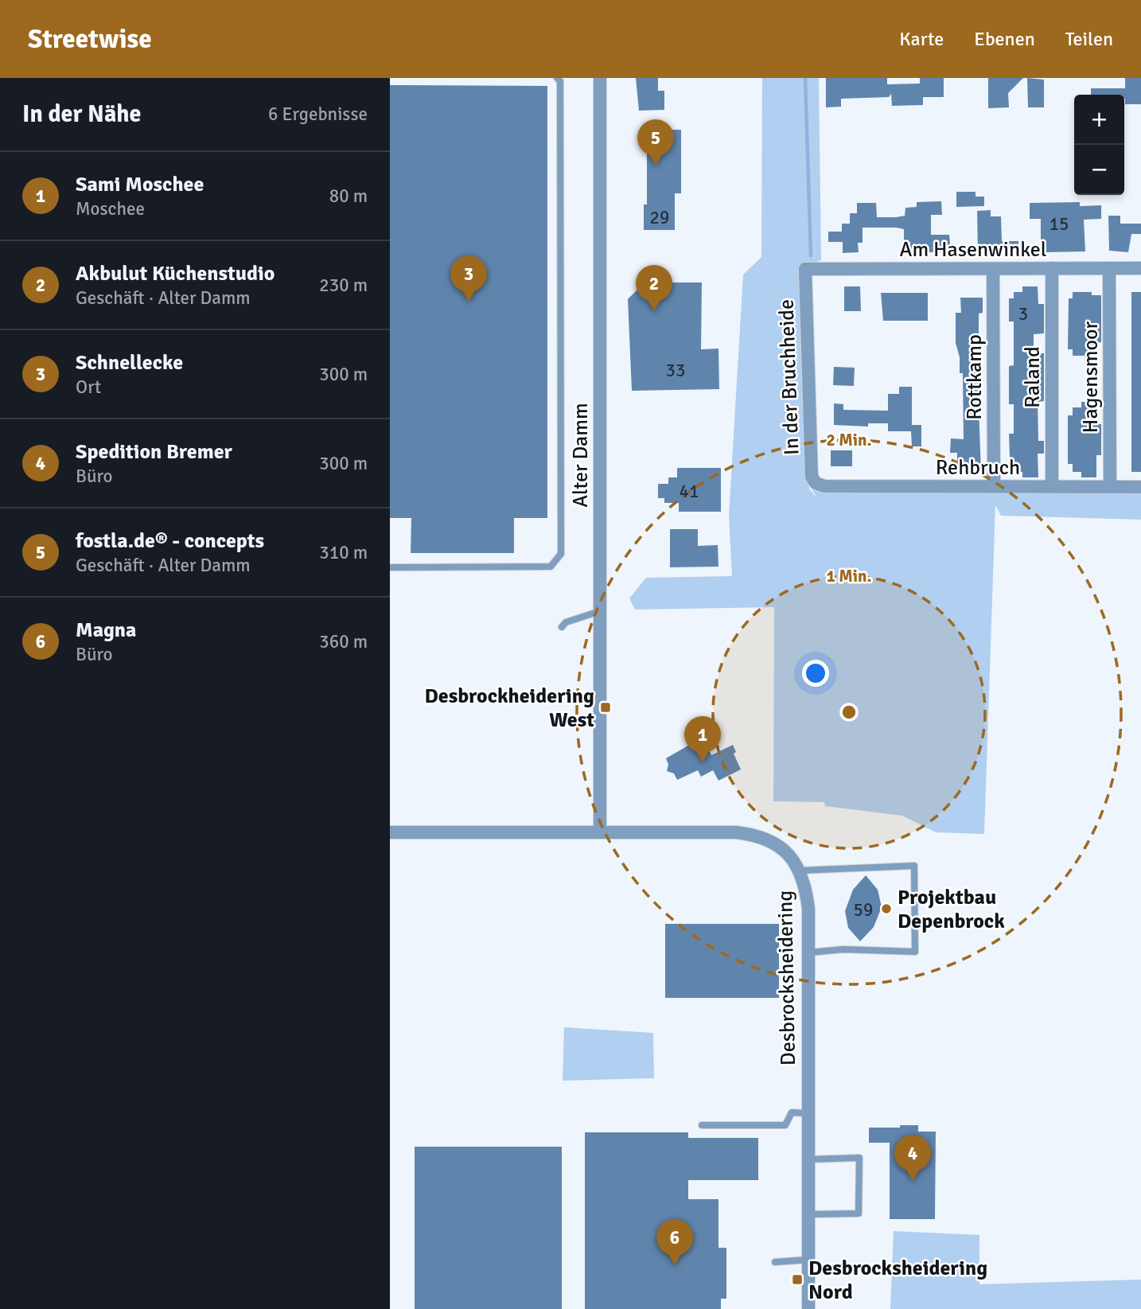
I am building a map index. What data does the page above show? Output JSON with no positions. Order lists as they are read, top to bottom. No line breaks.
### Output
{"streets":{"street":["Am Hasenwinkel","In der Bruchheide","Rottkamp","Raland","Hagensmoor","Alter Damm","Rehbruch","Desbrocksheidering"]},"crossings":[["Am Hasenwinkel","In der Bruchheide"],["Am Hasenwinkel","Rottkamp"],["Am Hasenwinkel","Raland"],["Am Hasenwinkel","Hagensmoor"],["In der Bruchheide","Rehbruch"],["Rottkamp","Rehbruch"],["Raland","Rehbruch"],["Hagensmoor","Rehbruch"],["Alter Damm","Desbrocksheidering"]],"places":{"transit":["Desbrockheidering West","Desbrocksheidering Nord"],"other":["Projektbau Depenbrock"]},"house_numbers":["29","15","3","33","41","59"],"page":{"header":"Streetwise","nav":["Karte","Ebenen","Teilen"],"heading":["In der Nähe","6 Ergebnisse"],"map_buttons":["+","−"],"pins":["5","3","2","1","4","6"],"list":[{"mark":"1","name":"Sami Moschee","note":"Moschee","value":"80 m"},{"mark":"2","name":"Akbulut Küchenstudio","note":"Geschäft · Alter Damm","value":"230 m"},{"mark":"3","name":"Schnellecke","note":"Ort","value":"300 m"},{"mark":"4","name":"Spedition Bremer","note":"Büro","value":"300 m"},{"mark":"5","name":"fostla.de® - concepts","note":"Geschäft · Alter Damm","value":"310 m"},{"mark":"6","name":"Magna","note":"Büro","value":"360 m"}]},"rings":["2 Min.","1 Min."]}
